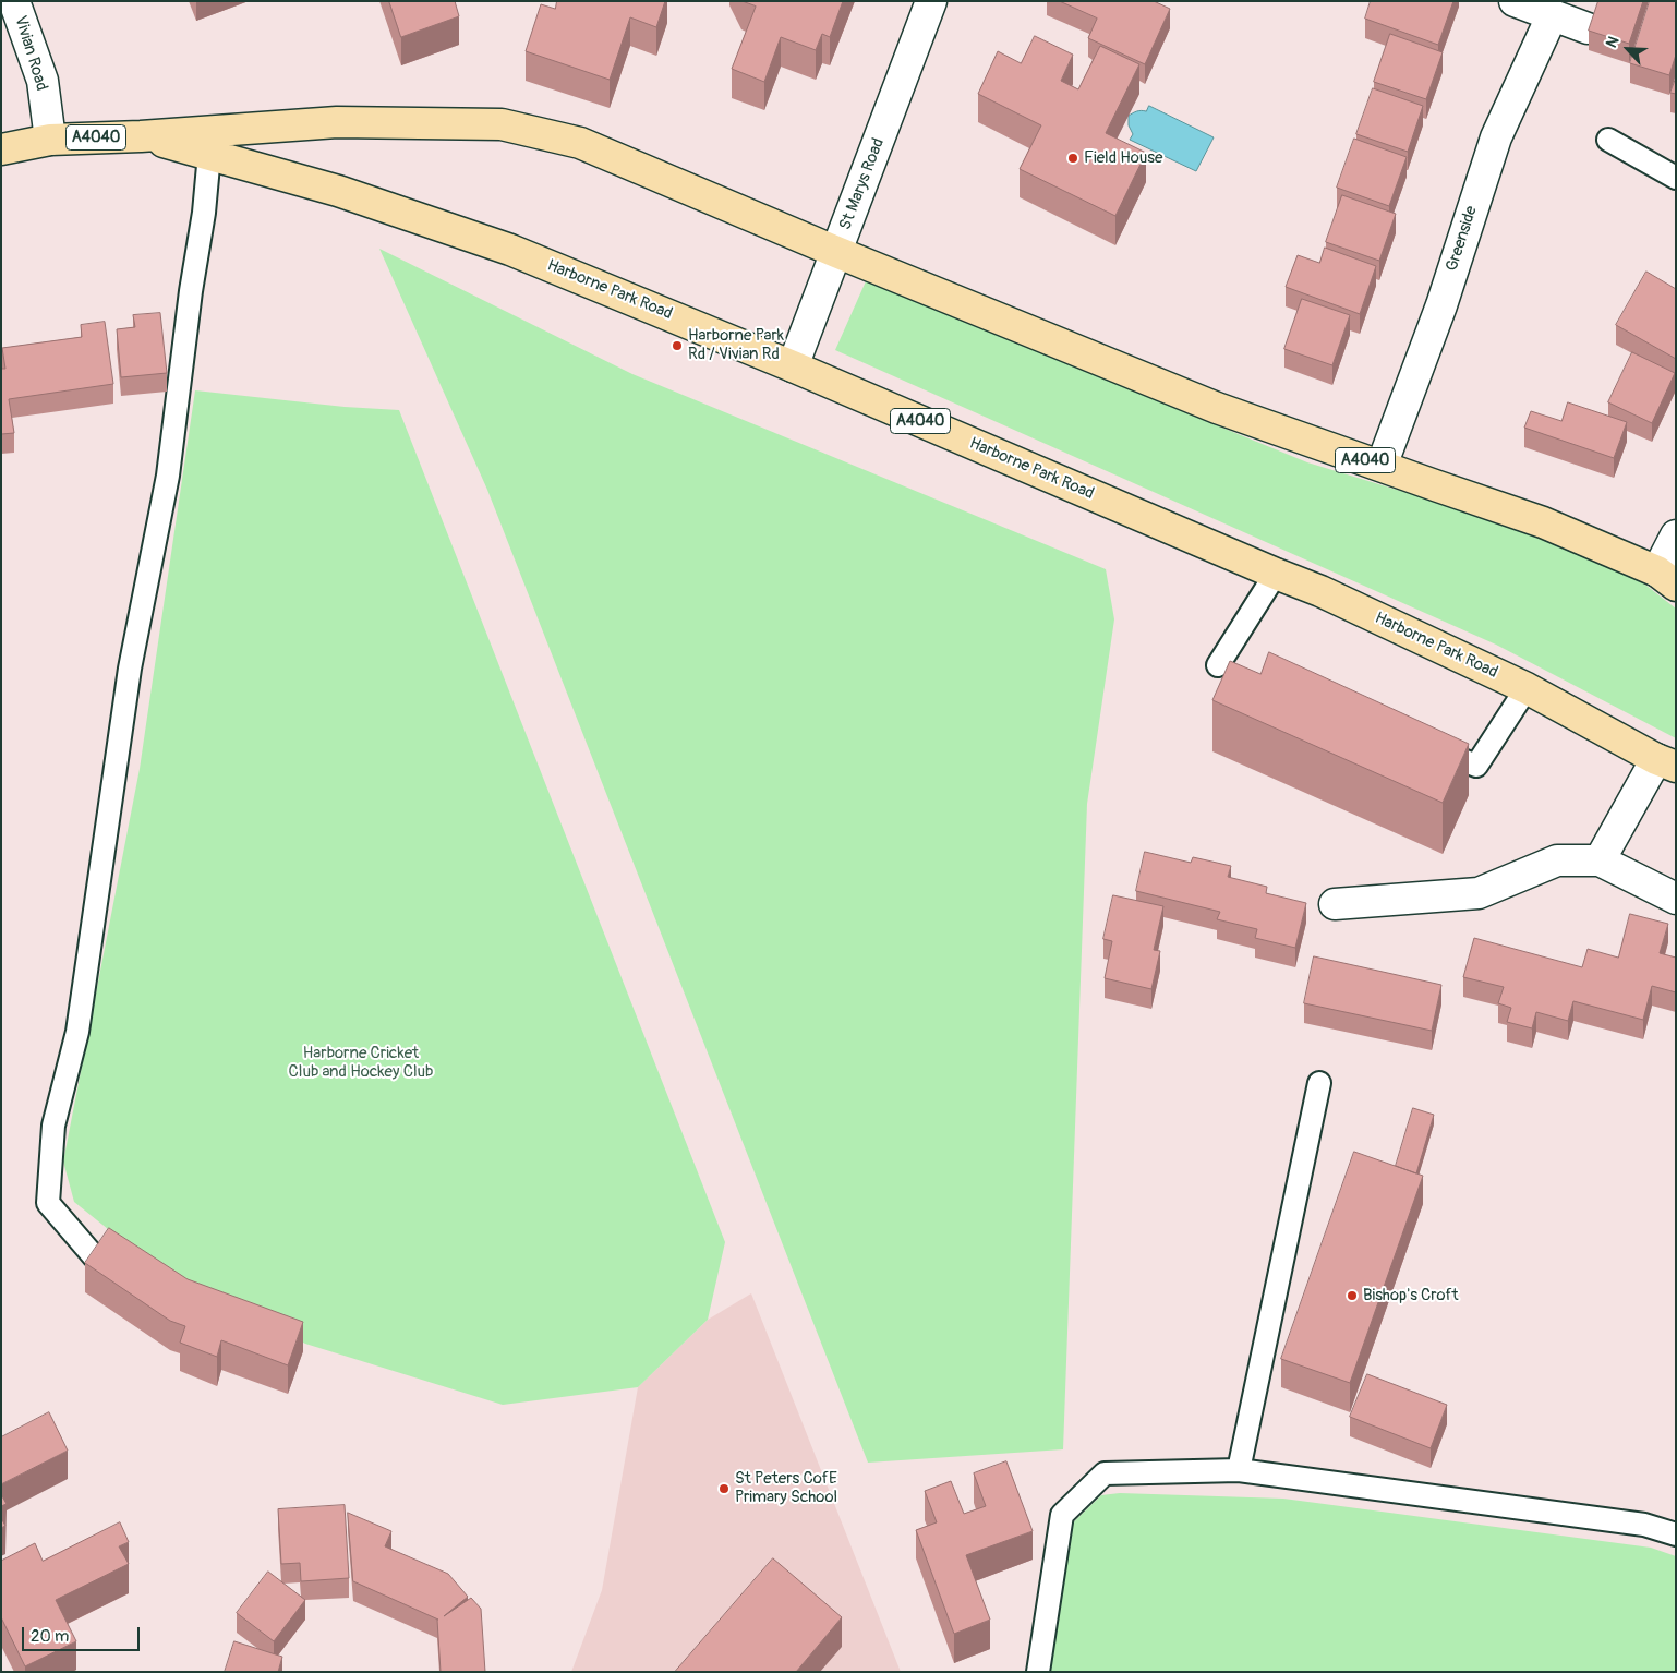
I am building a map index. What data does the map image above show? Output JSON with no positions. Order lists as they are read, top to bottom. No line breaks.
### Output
{"streets":{"main road":["A4040","Harborne Park Road"],"street":["Vivian Road","St Marys Road","Greenside"]},"crossings":[["Vivian Road","Harborne Park Road"],["St Marys Road","Harborne Park Road"],["Greenside","Harborne Park Road"]],"parks":["Harborne Cricket Club and Hockey Club"],"places":["Field House","Harborne Park Rd / Vivian Rd","Bishop's Croft","St Peters CofE Primary School"],"scale_bar":"20 m","north":"top left"}
